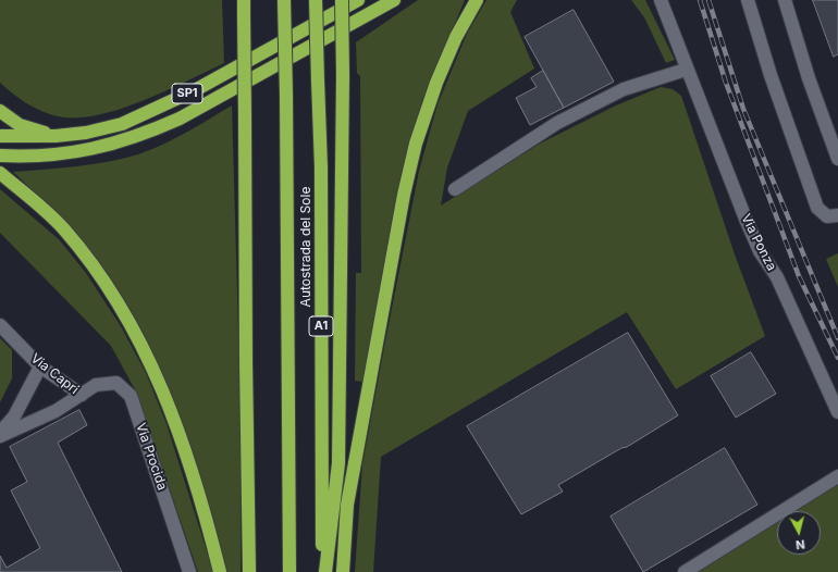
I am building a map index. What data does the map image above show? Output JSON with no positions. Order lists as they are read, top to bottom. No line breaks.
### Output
{"streets":{"highway":["SP1","Autostrada del Sole","A1"],"street":["Via Ponza","Via Capri","Via Procida"]},"crossings":[["Via Capri","Via Procida"]],"north":"bottom"}
